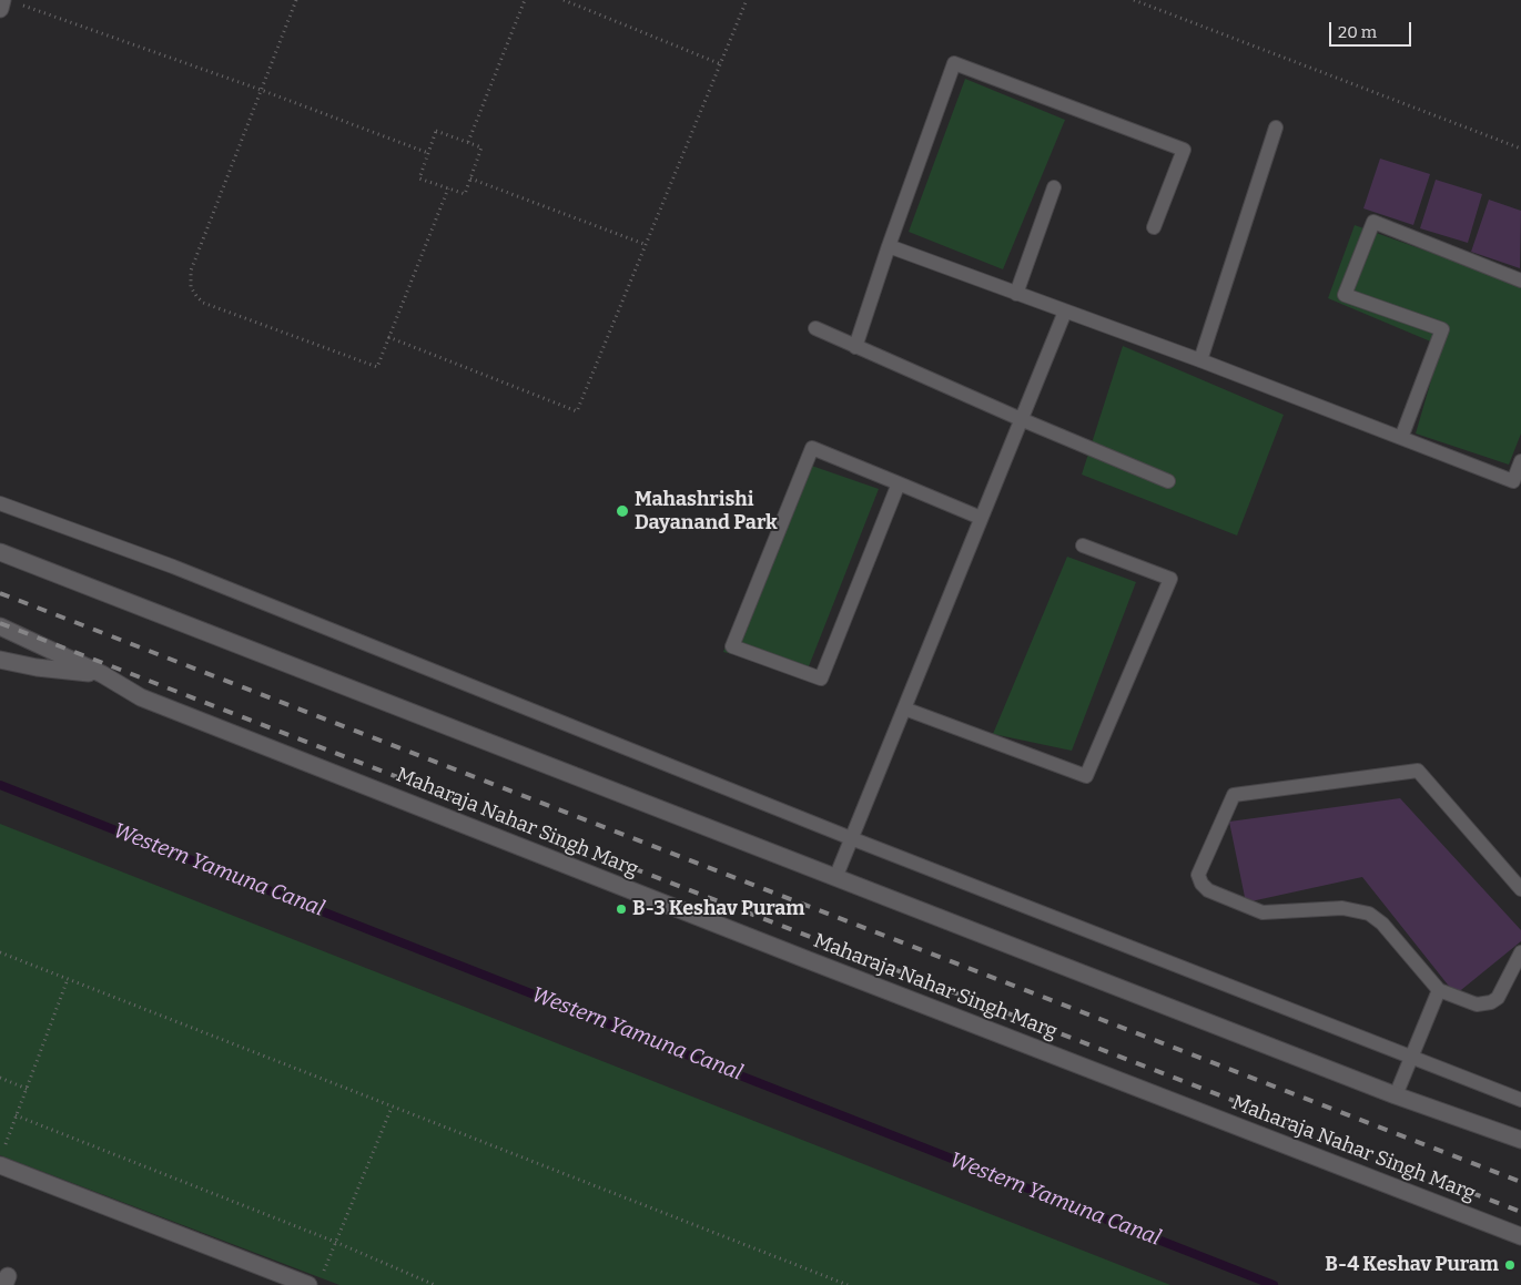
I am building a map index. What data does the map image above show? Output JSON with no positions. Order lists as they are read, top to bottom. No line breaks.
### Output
{"streets":{"main road":["Maharaja Nahar Singh Marg"]},"water":["Western Yamuna Canal"],"places":["Mahashrishi Dayanand Park","B-3 Keshav Puram","B-4 Keshav Puram"],"scale_bar":"20 m"}
